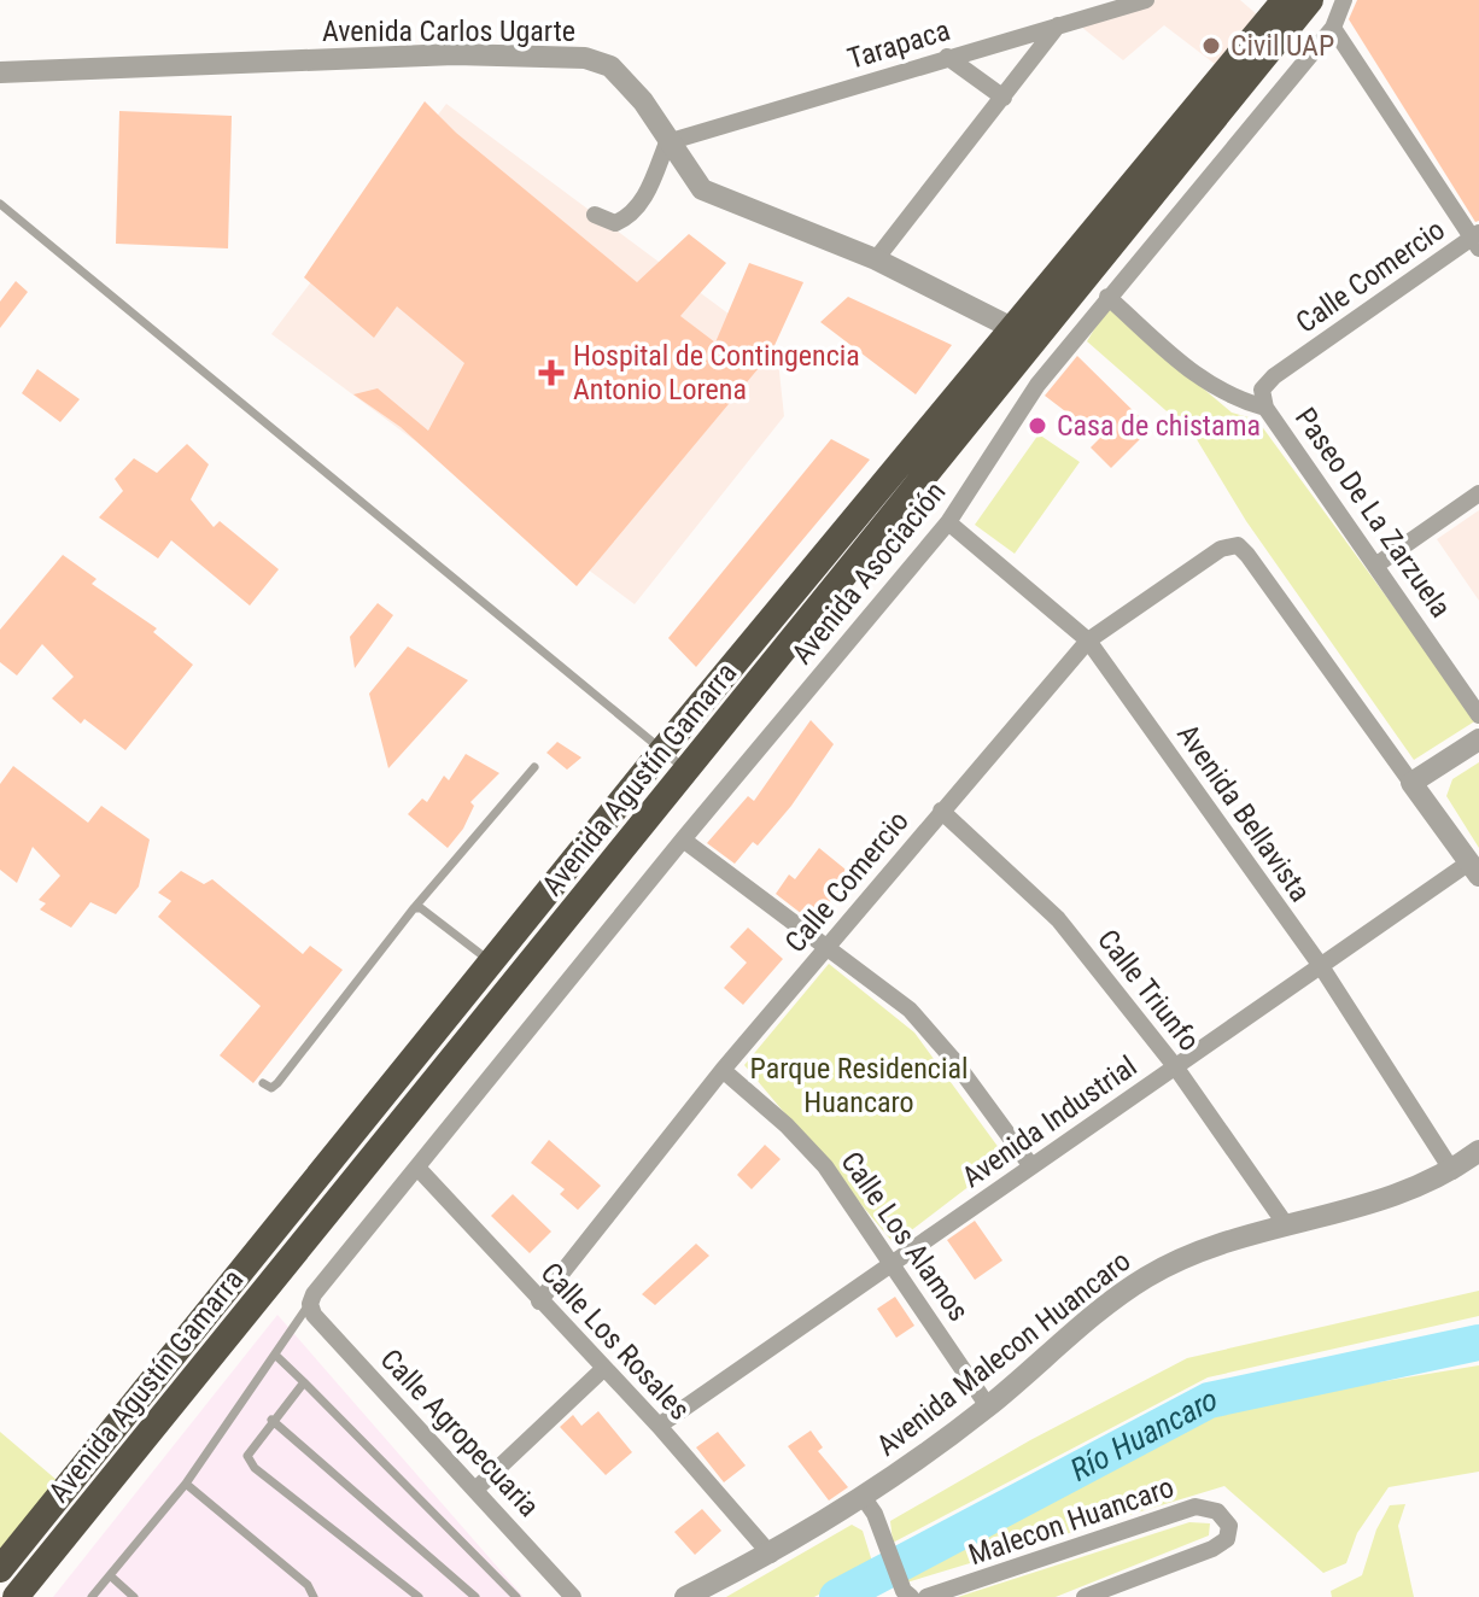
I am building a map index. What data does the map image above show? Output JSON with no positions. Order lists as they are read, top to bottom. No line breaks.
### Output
{"streets":{"highway":["Avenida Agustín Gamarra"],"street":["Avenida Carlos Ugarte","Tarapaca","Calle Comercio","Paseo De La Zarzuela","Avenida Asociación","Avenida Bellavista","Calle Triunfo","Avenida Industrial","Calle Los Alamos","Calle Los Rosales","Avenida Malecon Huancaro","Calle Agropecuaria","Malecon Huancaro"]},"crossings":[["Avenida Carlos Ugarte","Tarapaca"],["Avenida Carlos Ugarte","Avenida Agustín Gamarra"],["Calle Comercio","Paseo De La Zarzuela"],["Calle Comercio","Avenida Bellavista"],["Calle Comercio","Calle Triunfo"],["Calle Comercio","Calle Los Alamos"],["Calle Comercio","Calle Los Rosales"],["Paseo De La Zarzuela","Avenida Asociación"],["Avenida Asociación","Avenida Bellavista"],["Avenida Asociación","Calle Los Rosales"],["Avenida Asociación","Calle Agropecuaria"],["Avenida Bellavista","Avenida Industrial"],["Avenida Bellavista","Avenida Malecon Huancaro"],["Calle Triunfo","Avenida Industrial"],["Calle Triunfo","Avenida Malecon Huancaro"],["Avenida Industrial","Calle Los Alamos"],["Avenida Industrial","Calle Los Rosales"],["Calle Los Alamos","Avenida Malecon Huancaro"],["Calle Los Rosales","Avenida Malecon Huancaro"]],"water":["Río Huancaro"],"parks":["Parque Residencial Huancaro"],"places":{"other":["Civil UAP","Casa de chistama"],"health":["Hospital de Contingencia Antonio Lorena"]}}
